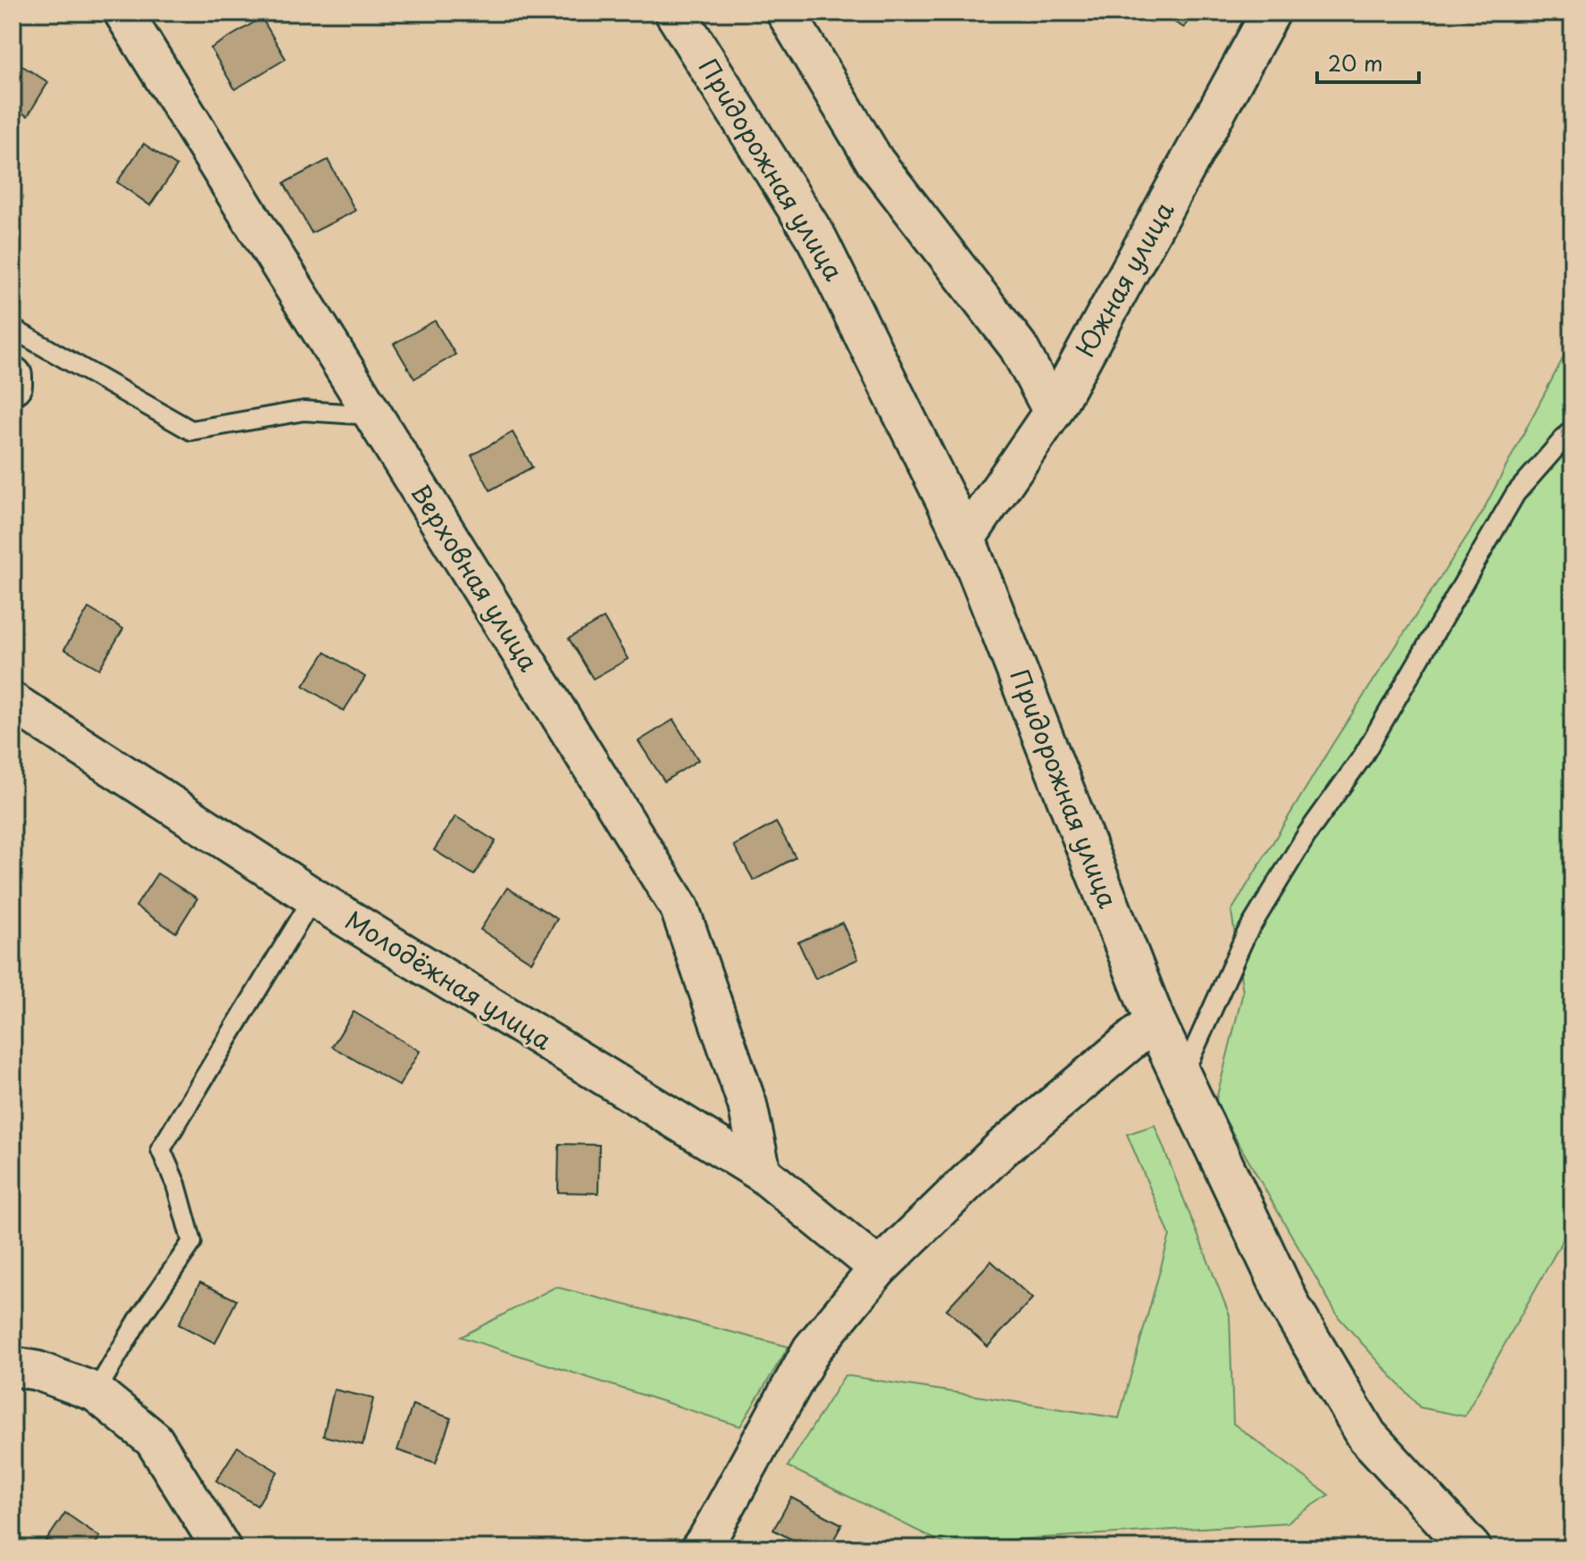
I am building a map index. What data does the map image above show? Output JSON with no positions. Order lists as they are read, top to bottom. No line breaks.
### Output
{"streets":{"street":["Придорожная улица","Южная улица","Верховная улица","Молодёжная улица"]},"crossings":[["Придорожная улица","Южная улица"],["Верховная улица","Молодёжная улица"]],"scale_bar":"20 m"}
